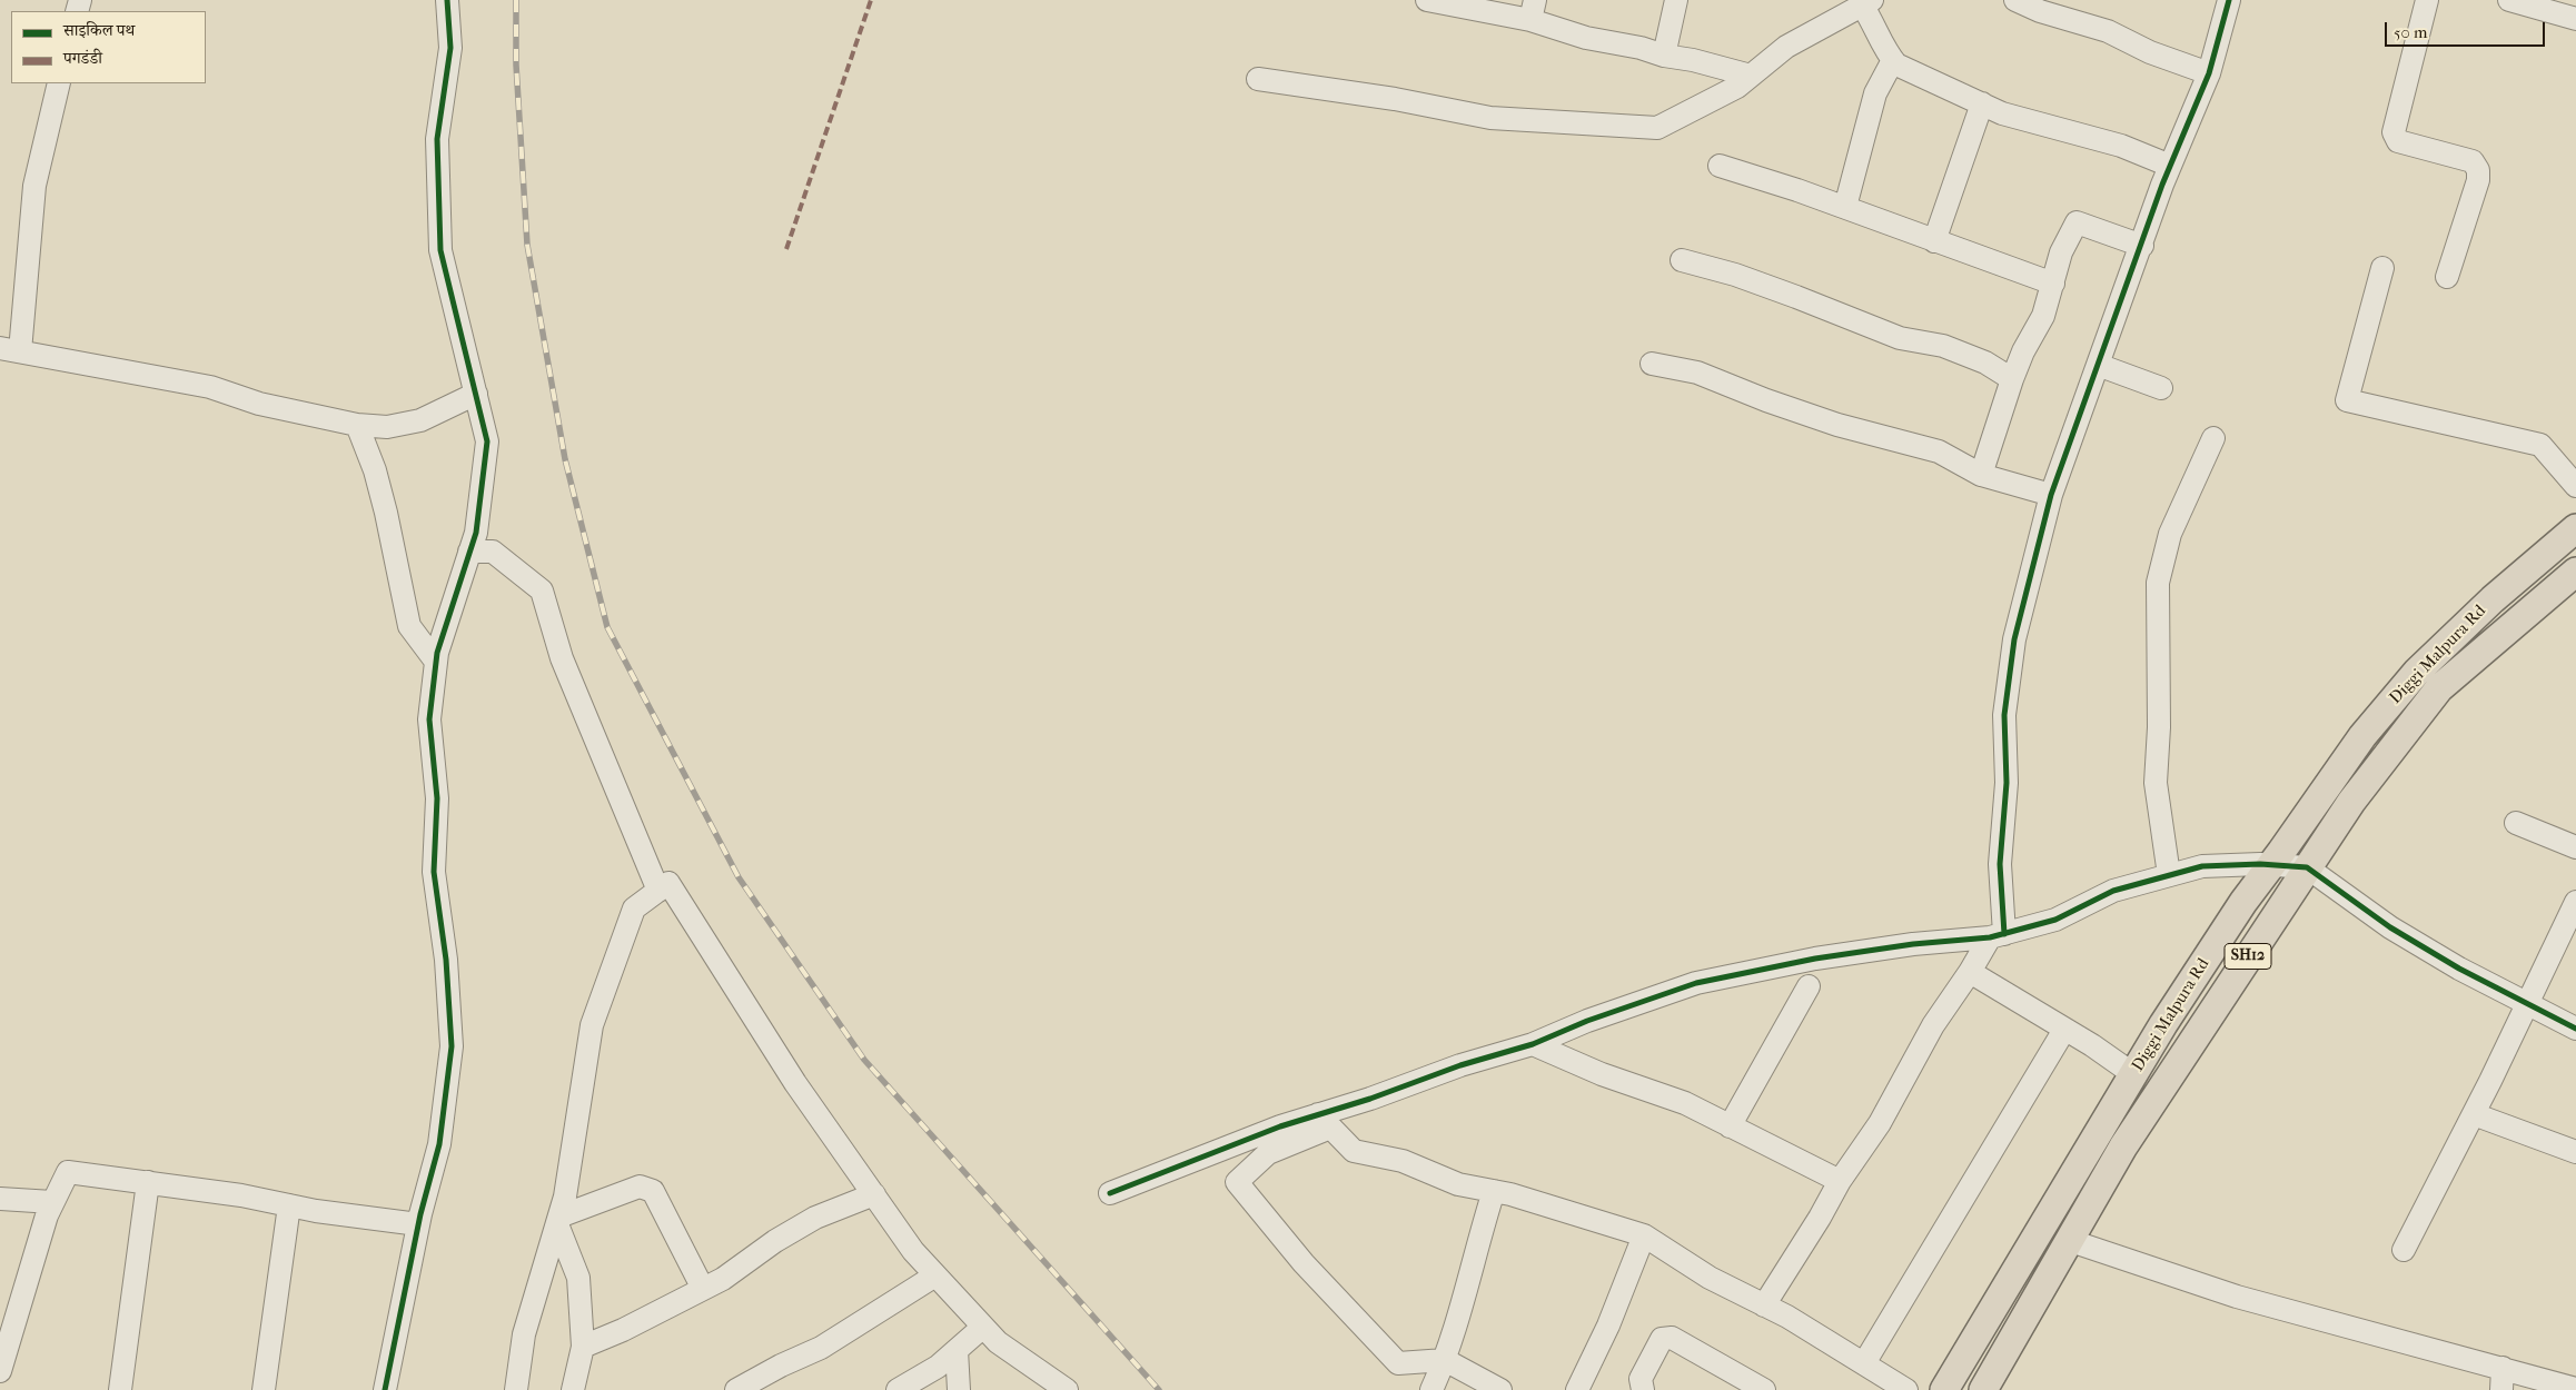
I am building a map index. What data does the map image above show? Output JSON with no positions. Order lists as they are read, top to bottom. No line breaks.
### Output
{"streets":{"main road":["Diggi Malpura Rd","SH12"]},"legend":["साइकिल पथ","पगडंडी"],"scale_bar":"50 m"}
